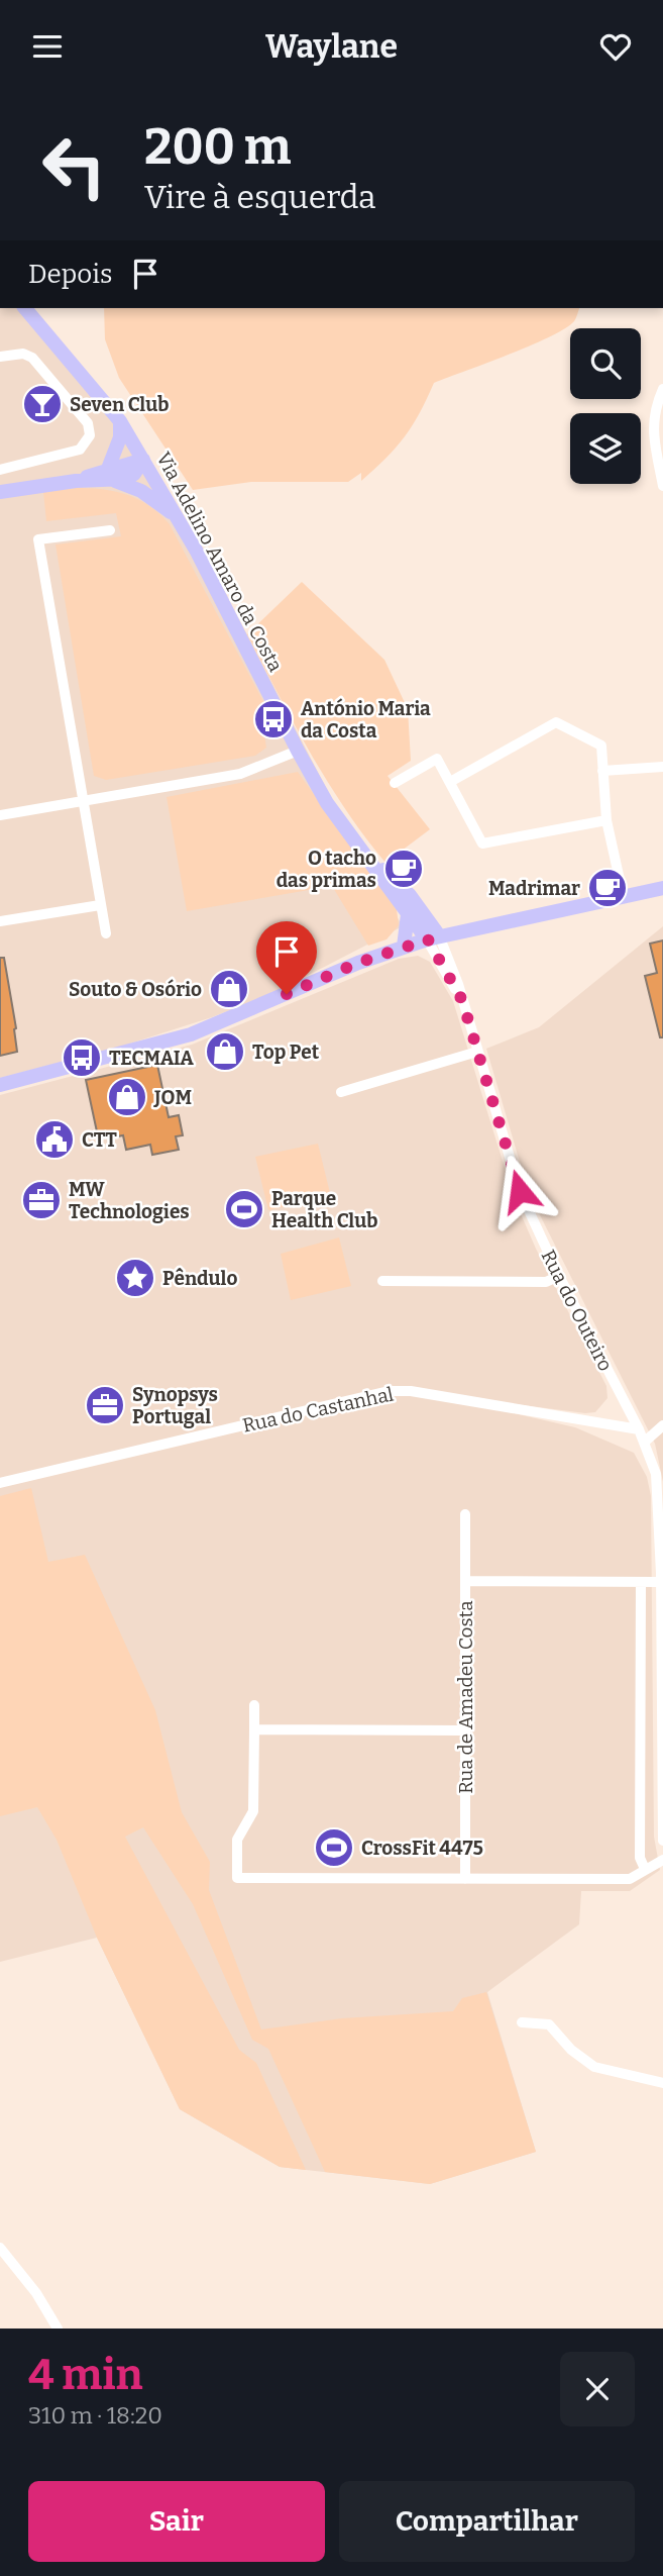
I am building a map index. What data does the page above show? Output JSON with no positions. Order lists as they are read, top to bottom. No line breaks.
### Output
{"streets":{"main road":["Via Adelino Amaro da Costa"],"street":["Rua do Outeiro","Rua do Castanhal","Rua de Amadeu Costa"]},"crossings":[["Via Adelino Amaro da Costa","Rua do Outeiro"],["Rua do Outeiro","Rua do Castanhal"]],"places":{"bar":["Seven Club"],"bus stop":["António Maria da Costa","TECMAIA"],"cafe":["O tacho das primas","Madrimar"],"shop":["Souto & Osório","Top Pet","JOM"],"public building":["CTT"],"office":["MW Technologies","Synopsys Portugal"],"sports":["Parque Health Club","CrossFit 4475"],"place":["Pêndulo"]},"page":{"header":"Waylane","turn":["200 m","Vire à esquerda"],"then":"Depois","heading":["4 min","310 m · 18:20"],"buttons":["Sair","Compartilhar"]}}
